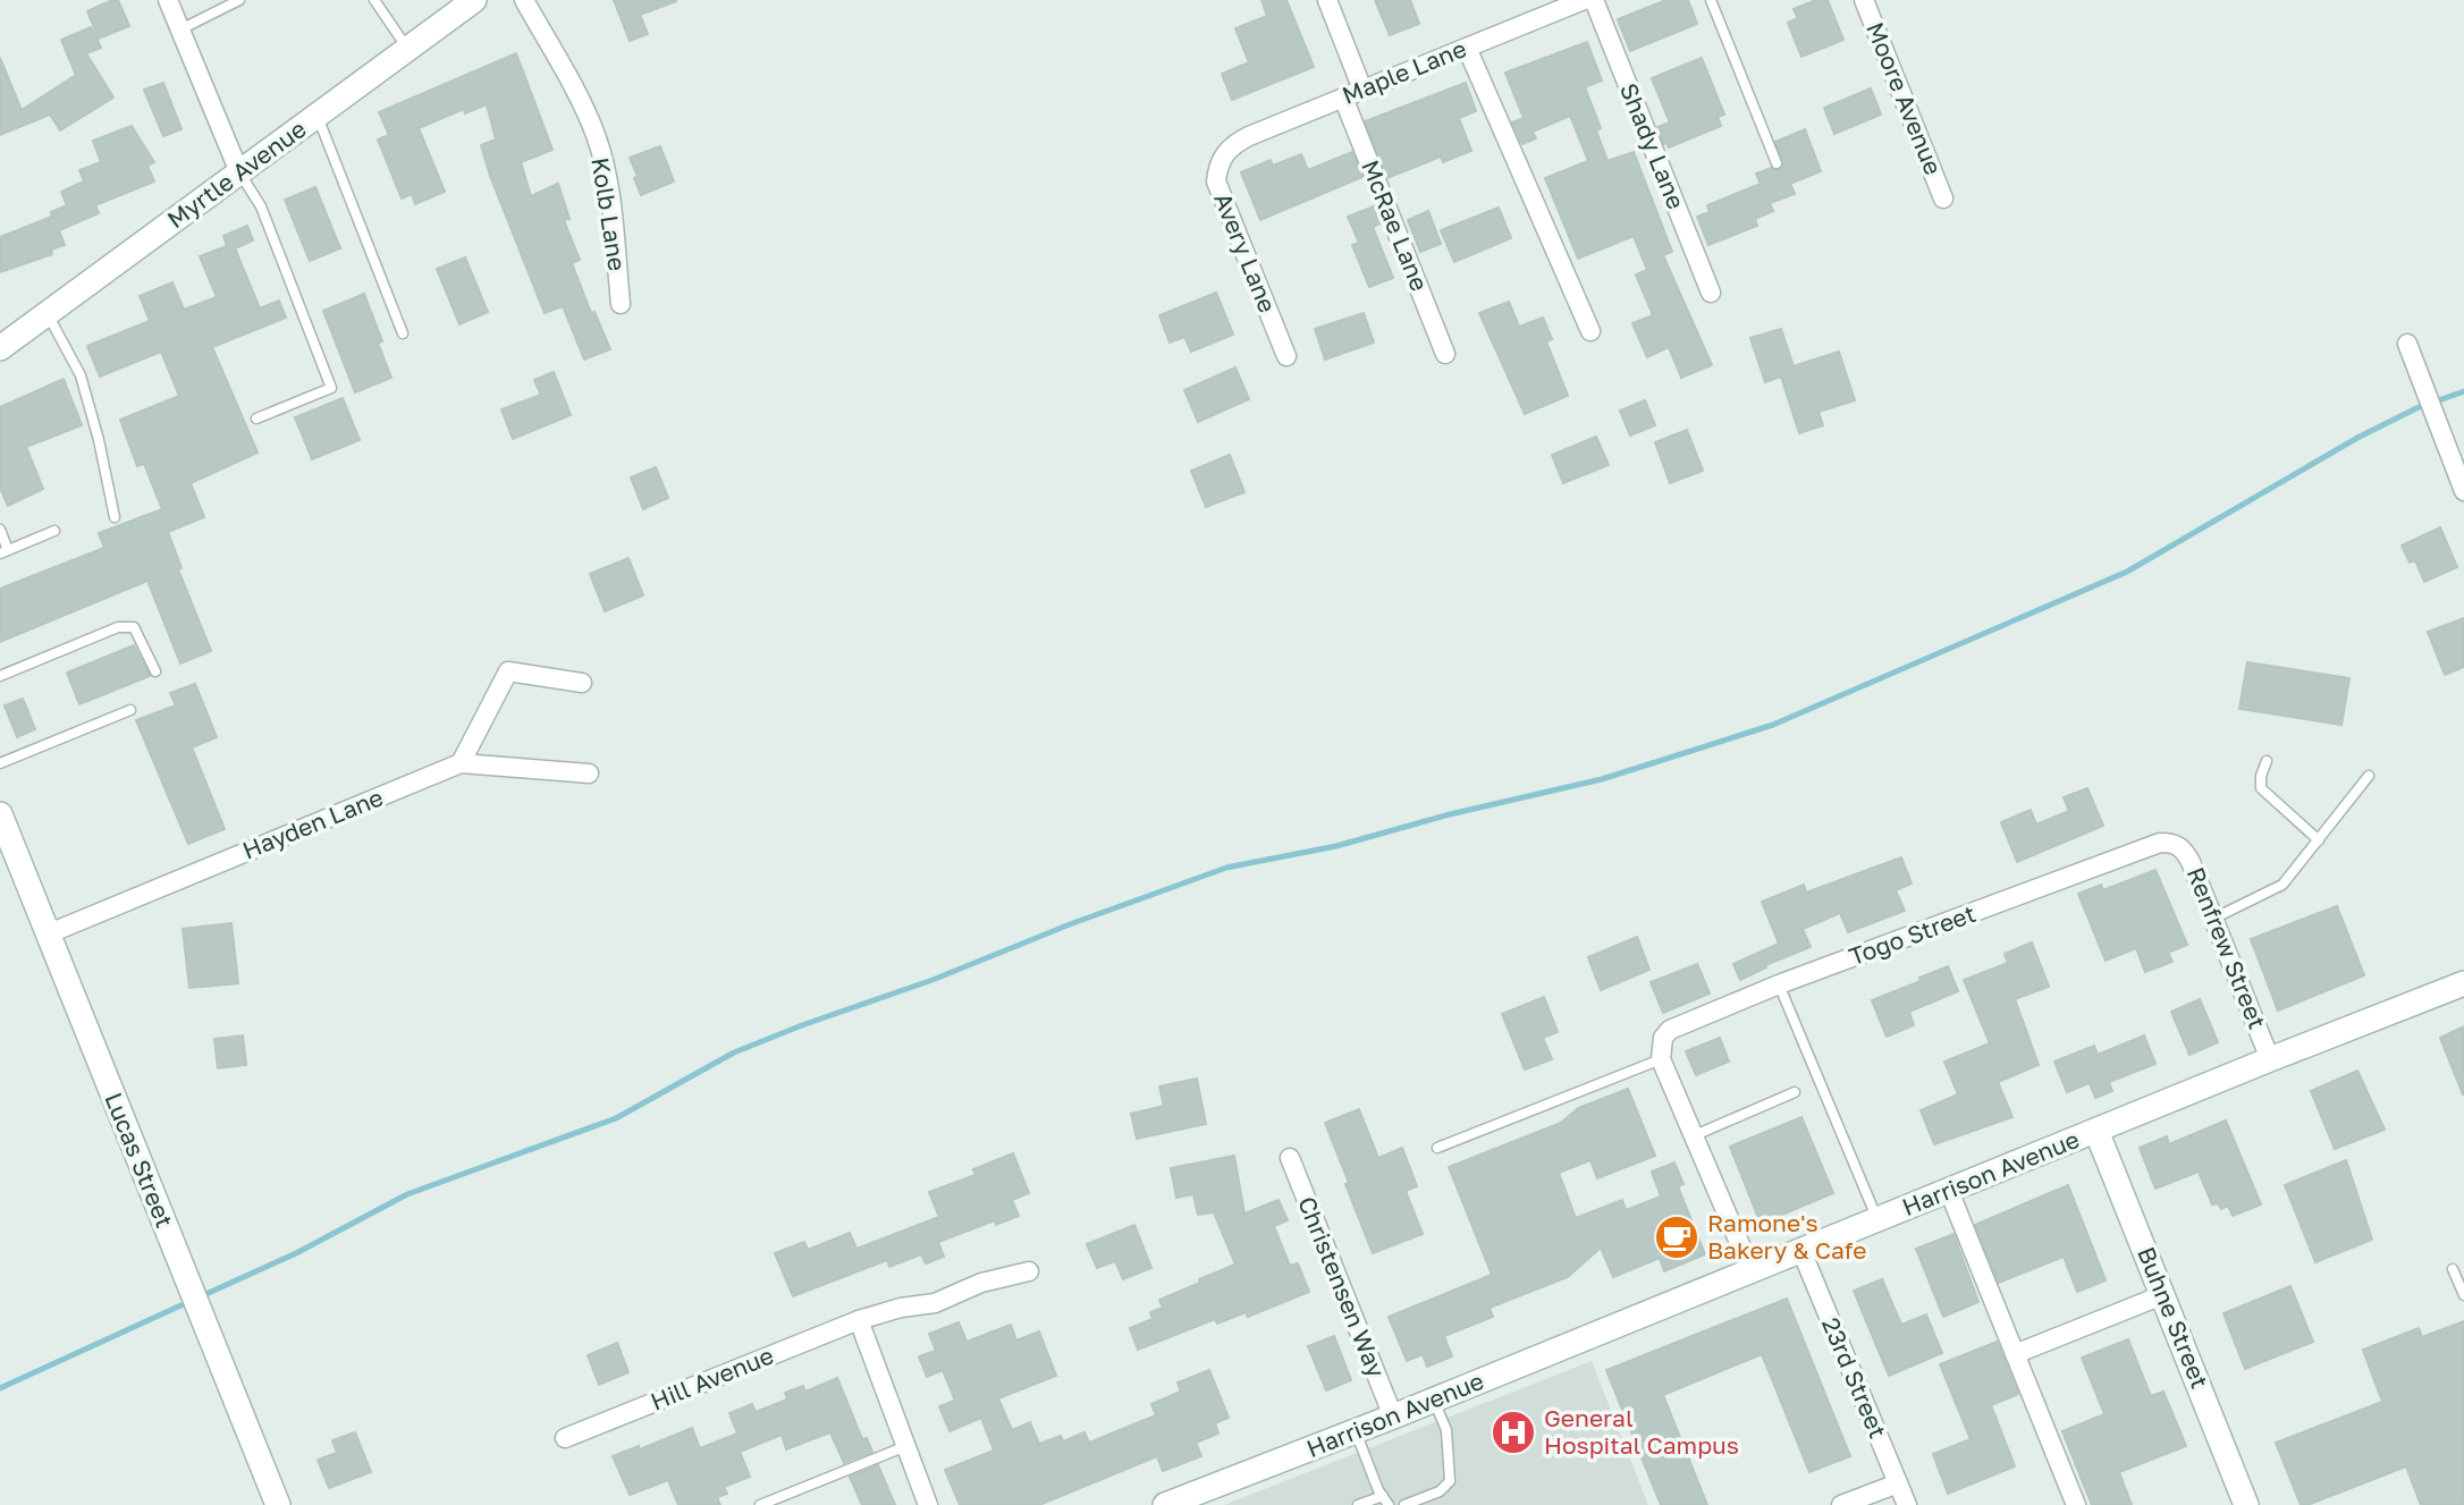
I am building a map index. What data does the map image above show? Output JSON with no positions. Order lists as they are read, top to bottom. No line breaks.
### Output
{"streets":{"main road":["Myrtle Avenue","Lucas Street","Harrison Avenue","Buhne Street"],"street":["Maple Lane","Moore Avenue","Shady Lane","Kolb Lane","McRae Lane","Avery Lane","Hayden Lane","Togo Street","Renfrew Street","Christensen Way","23rd Street","Hill Avenue"]},"crossings":[["Maple Lane","McRae Lane"],["Maple Lane","Avery Lane"],["Hayden Lane","Lucas Street"],["Togo Street","Renfrew Street"],["Renfrew Street","Harrison Avenue"],["Harrison Avenue","Christensen Way"],["Harrison Avenue","Buhne Street"],["Harrison Avenue","23rd Street"]],"places":{"cafe":["Ramone's Bakery & Cafe"],"hospital":["General Hospital Campus"]}}
